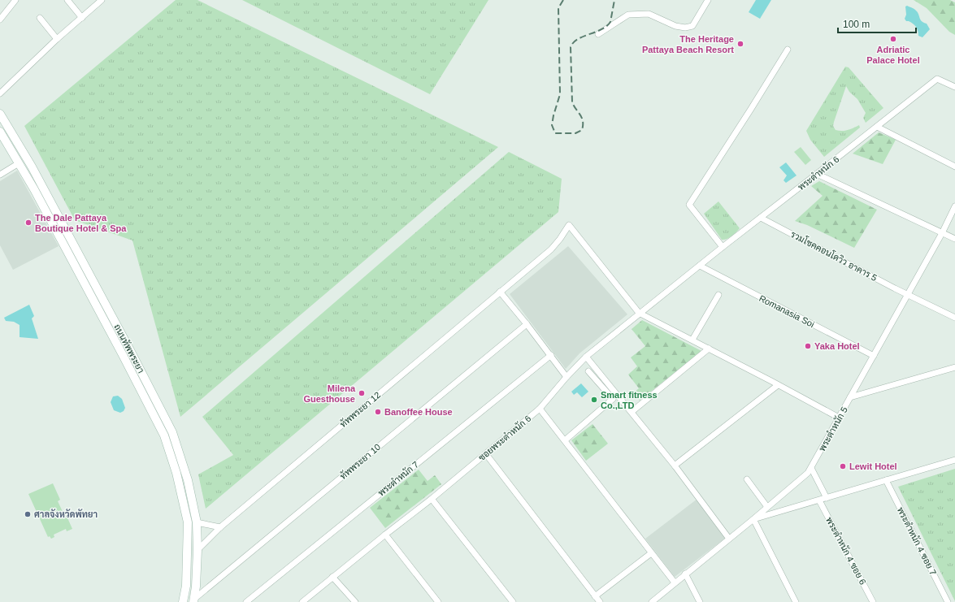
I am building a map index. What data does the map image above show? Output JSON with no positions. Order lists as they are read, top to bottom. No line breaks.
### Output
{"streets":{"main road":["ถนนทัพพระยา"],"street":["พระตำหนัก 6","รวมโชคคอนโดวิว อาคาร 5","Romanasia Soi","ทัพพระยา 12","พระตำหนัก 5","ซอยพระตำหนัก 6","ทัพพระยา 10","พระตำหนัก 7","พระตำหนัก 4 ซอย 7","พระตำหนัก 4 ซอย 6"]},"crossings":[["พระตำหนัก 6","รวมโชคคอนโดวิว อาคาร 5"],["พระตำหนัก 6","Romanasia Soi"],["พระตำหนัก 6","ซอยพระตำหนัก 6"],["รวมโชคคอนโดวิว อาคาร 5","พระตำหนัก 5"],["Romanasia Soi","พระตำหนัก 5"],["Romanasia Soi","ซอยพระตำหนัก 6"],["ถนนทัพพระยา","ทัพพระยา 12"],["ถนนทัพพระยา","ทัพพระยา 10"],["ทัพพระยา 12","ซอยพระตำหนัก 6"]],"places":["Adriatic Palace Hotel","The Heritage Pattaya Beach Resort","The Dale Pattaya Boutique Hotel & Spa","Yaka Hotel","Milena Guesthouse","Smart fitness Co.,LTD","Banoffee House","Lewit Hotel","ศาลจังหวัดพัทยา"],"scale_bar":"100 m"}
